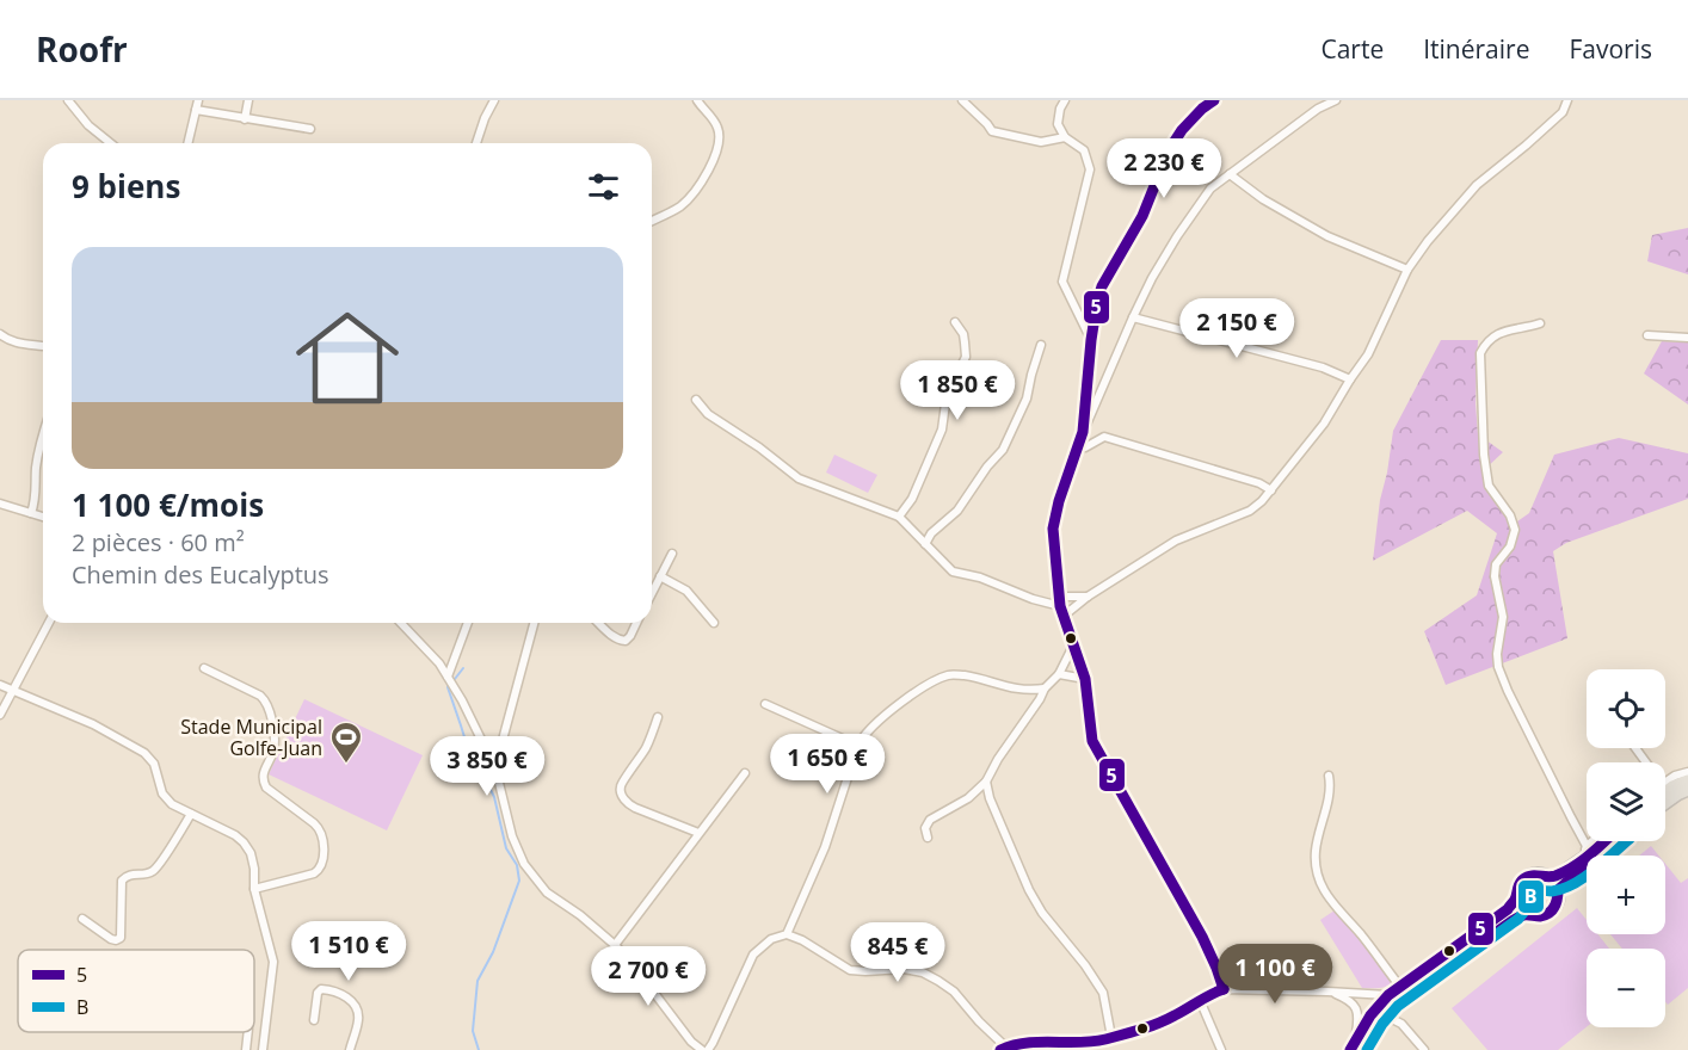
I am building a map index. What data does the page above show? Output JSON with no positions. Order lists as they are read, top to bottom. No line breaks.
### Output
{"places":{"sports":["Stade Municipal Golfe-Juan"]},"lines":["transit line 5","transit line B"],"legend":["5","B"],"page":{"header":"Roofr","nav":["Carte","Itinéraire","Favoris"],"price":["2 230 €","2 150 €","1 850 €","1 650 €","3 850 €","1 510 €","845 €","1 100 €","2 700 €"],"heading":"9 biens","list":[{"name":"1 100 €/mois","note":"2 pièces · 60 m² · Chemin des Eucalyptus"}],"map_buttons":["+","−"]}}
